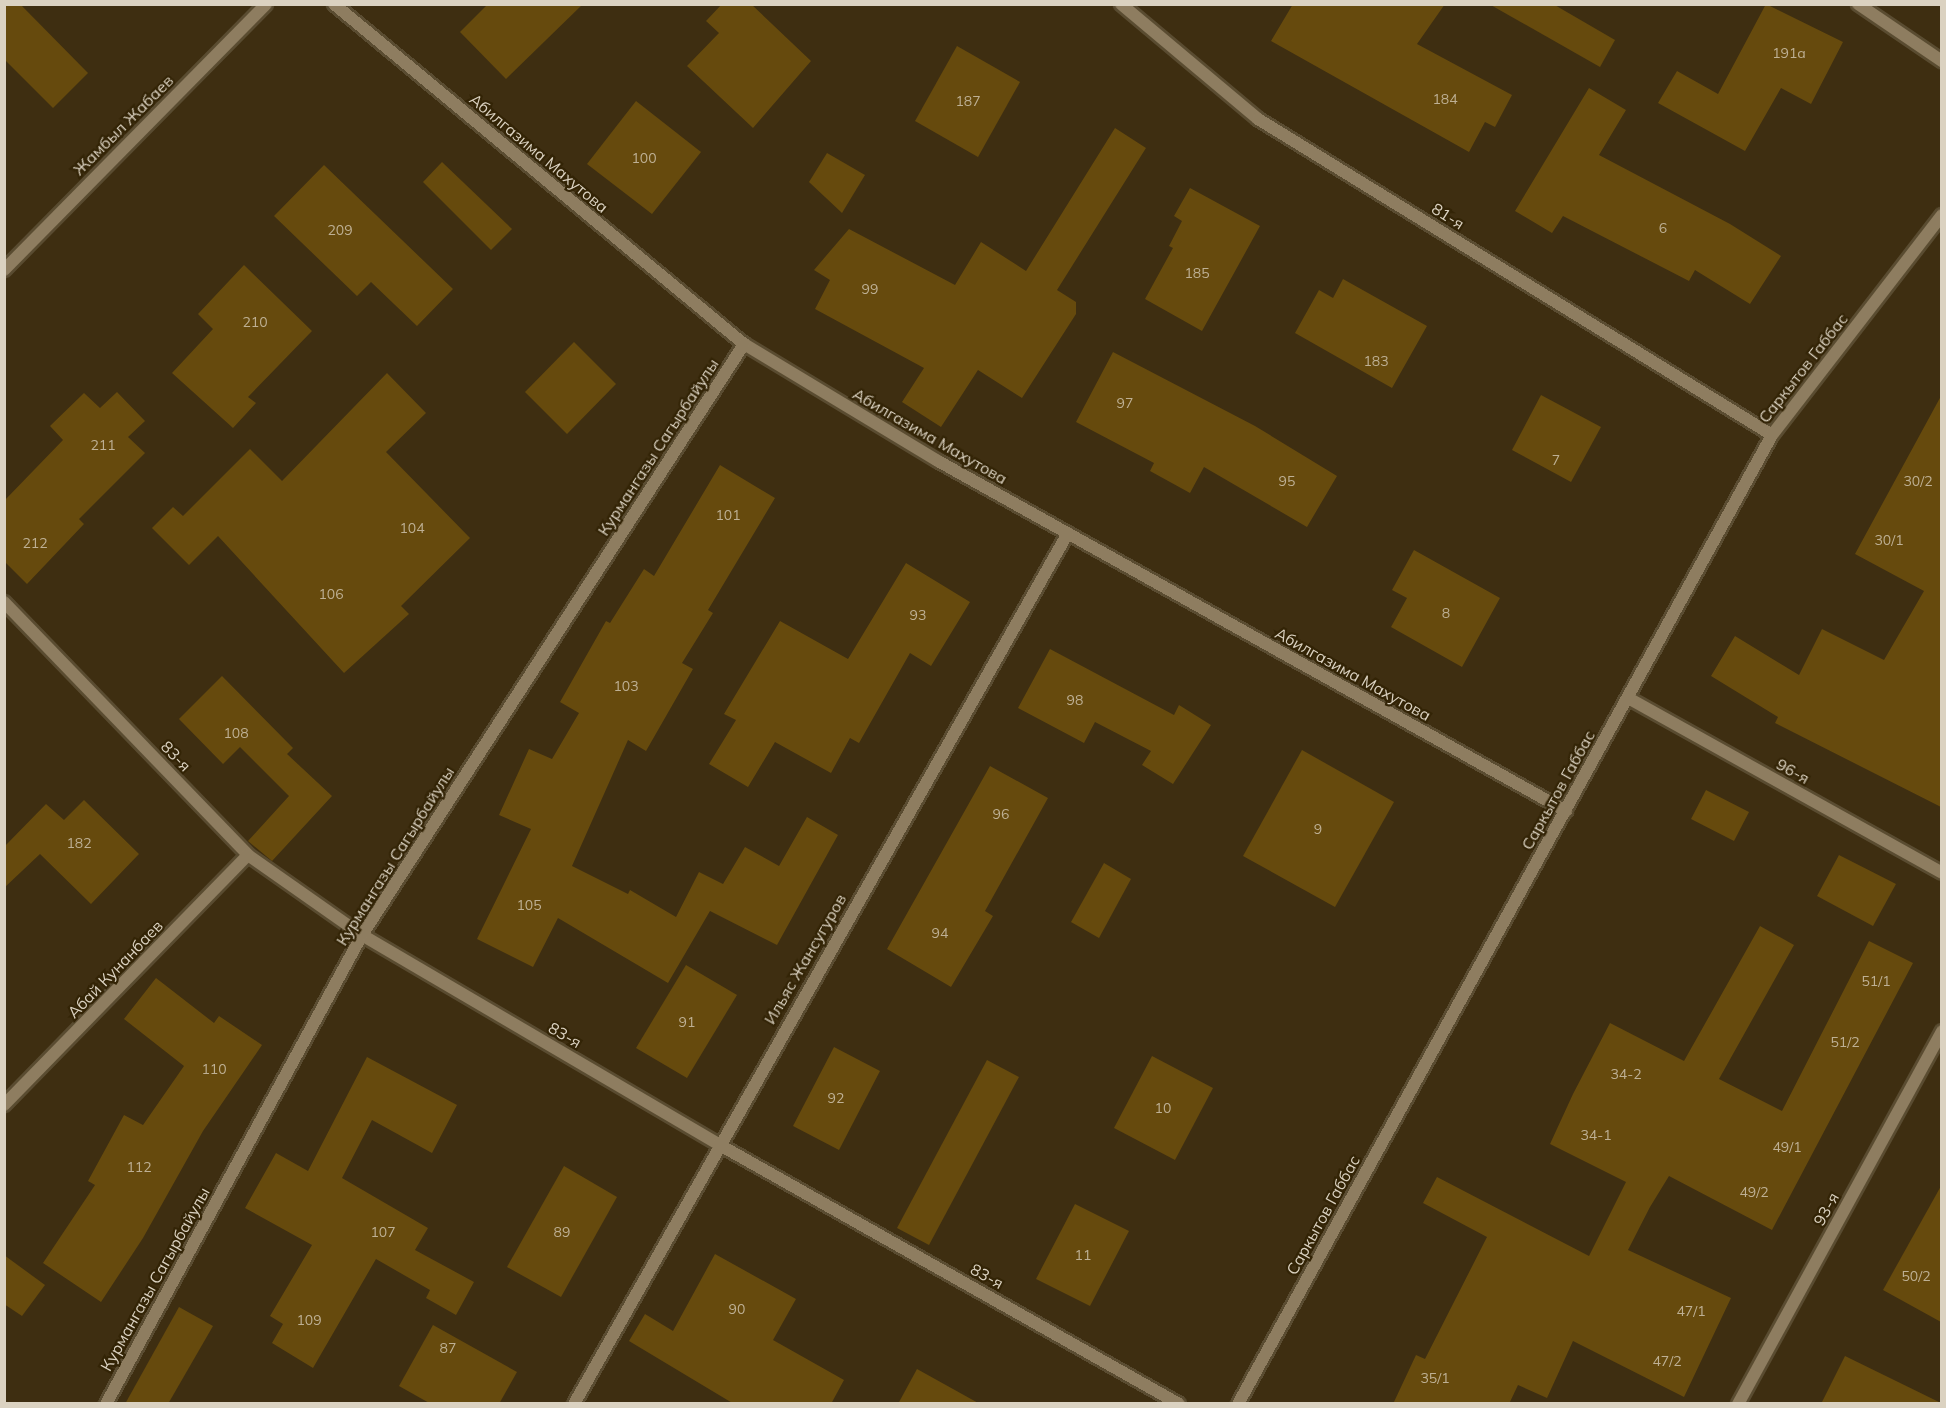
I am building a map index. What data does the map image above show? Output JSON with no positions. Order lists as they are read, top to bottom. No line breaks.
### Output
{"streets":{"street":["Жамбыл Жабаев","Абилгазима Махутова","81-я","Саркытов Габбас","Курмангазы Сагырбайулы","83-я","96-я","Ильяс Жансугуров","Абай Кунанбаев","93-я"]},"crossings":[["Абилгазима Махутова","Саркытов Габбас"],["Абилгазима Махутова","Курмангазы Сагырбайулы"],["Абилгазима Махутова","Ильяс Жансугуров"],["81-я","Саркытов Габбас"],["Саркытов Габбас","96-я"],["Курмангазы Сагырбайулы","83-я"],["83-я","Ильяс Жансугуров"],["83-я","Абай Кунанбаев"]],"house_numbers":["191а","184","187","100","6","209","185","99","210","183","97","211","7","95","30/2","101","104","30/1","212","106","8","93","103","98","108","96","9","182","105","94","51/1","91","51/2","110","34-2","92","10","34-1","49/1","112","49/2","107","89","11","50/2","90","47/1","109","87","47/2","35/1"]}
